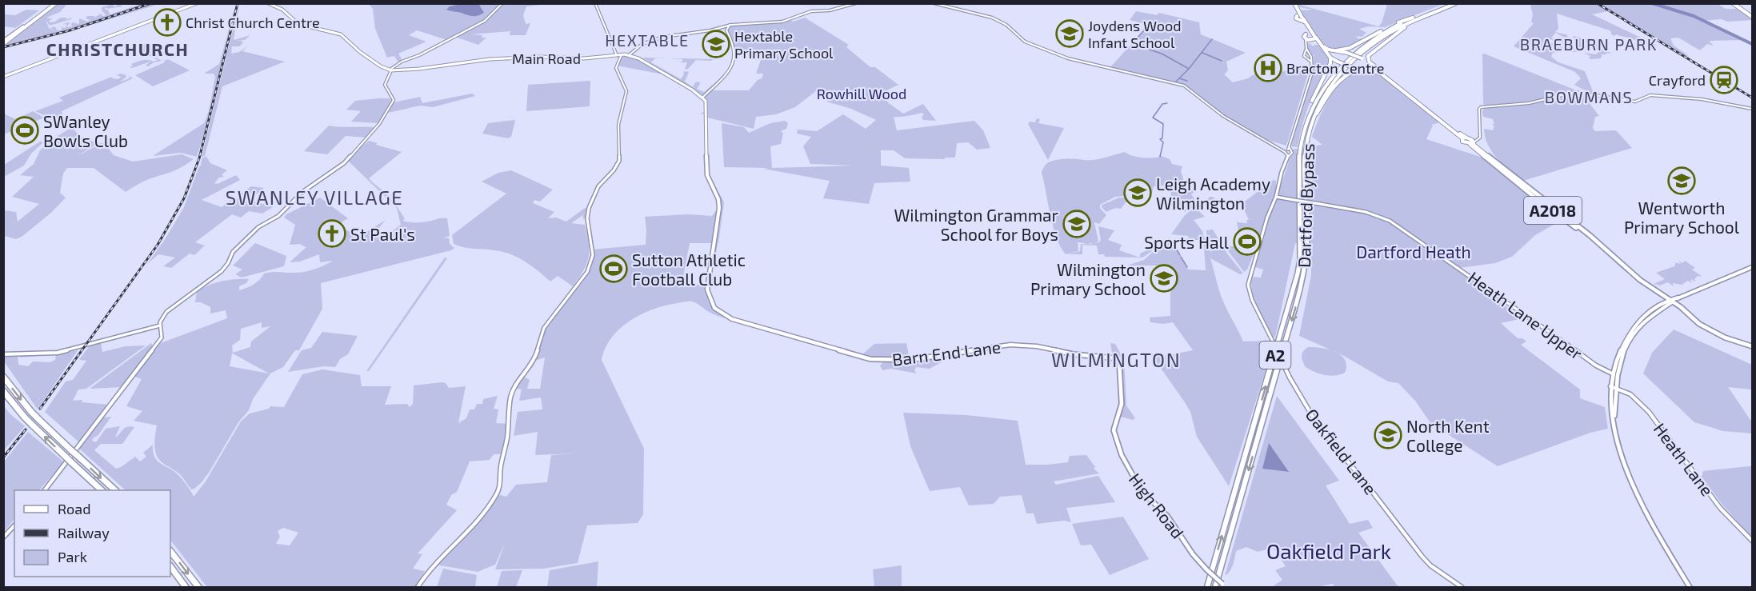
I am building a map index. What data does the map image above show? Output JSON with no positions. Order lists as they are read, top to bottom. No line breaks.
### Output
{"streets":{"highway":["Dartford Bypass","A2"],"main road":["Main Road","A2018","Barn End Lane","High Road"],"street":["Heath Lane Upper","Oakfield Lane","Heath Lane"]},"crossings":[["Main Road","Barn End Lane"],["Heath Lane Upper","Oakfield Lane"],["Barn End Lane","High Road"]],"districts":["HEXTABLE","BRAEBURN PARK","CHRISTCHURCH","BOWMANS","SWANLEY VILLAGE","WILMINGTON"],"parks":["Rowhill Wood","Dartford Heath","Oakfield Park"],"places":{"church":["Christ Church Centre","St Paul's"],"school or university":["Joydens Wood Infant School","Hextable Primary School","Wentworth Primary School","Leigh Academy Wilmington","Wilmington Grammar School for Boys","Wilmington Primary School","North Kent College"],"hospital":["Bracton Centre"],"station":["Crayford"],"sports":["SWanley Bowls Club","Sports Hall","Sutton Athletic Football Club"]},"legend":["Road","Railway","Park"]}
